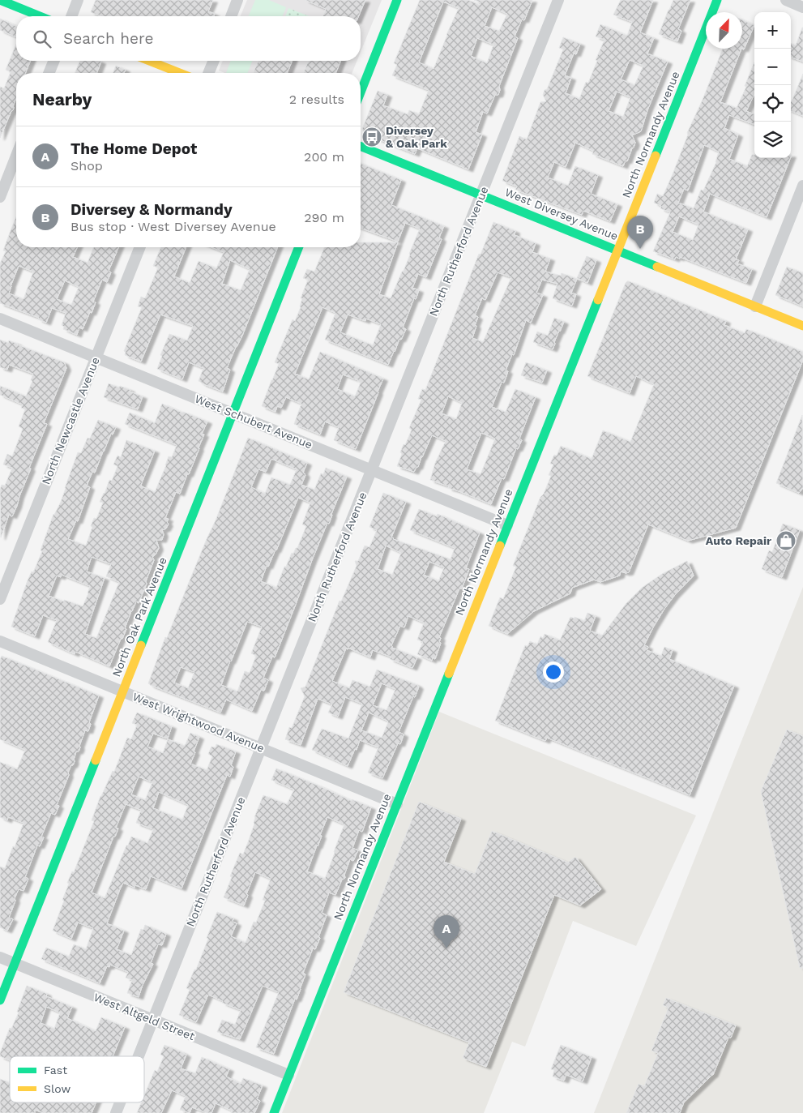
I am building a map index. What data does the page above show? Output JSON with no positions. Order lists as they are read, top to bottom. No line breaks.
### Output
{"streets":{"street":["North Normandy Avenue","West Diversey Avenue","North Rutherford Avenue","North Newcastle Avenue","West Schubert Avenue","North Oak Park Avenue","West Wrightwood Avenue","West Altgeld Street"]},"crossings":[["North Normandy Avenue","West Diversey Avenue"],["North Normandy Avenue","West Schubert Avenue"],["North Normandy Avenue","West Wrightwood Avenue"],["North Normandy Avenue","West Altgeld Street"],["West Diversey Avenue","North Rutherford Avenue"],["North Rutherford Avenue","West Schubert Avenue"],["North Rutherford Avenue","West Wrightwood Avenue"],["North Rutherford Avenue","West Altgeld Street"],["North Newcastle Avenue","West Schubert Avenue"],["West Schubert Avenue","North Oak Park Avenue"],["North Oak Park Avenue","West Wrightwood Avenue"],["North Oak Park Avenue","West Altgeld Street"]],"places":{"bus stop":["Diversey & Oak Park"],"shop":["Auto Repair"]},"legend":["Fast","Slow"],"north":"top right","page":{"map_buttons":["+","−"],"search":"Search here","heading":["Nearby","2 results"],"list":[{"mark":"A","name":"The Home Depot","note":"Shop","value":"200 m"},{"mark":"B","name":"Diversey & Normandy","note":"Bus stop · West Diversey Avenue","value":"290 m"}],"pins":["B","A"]}}
